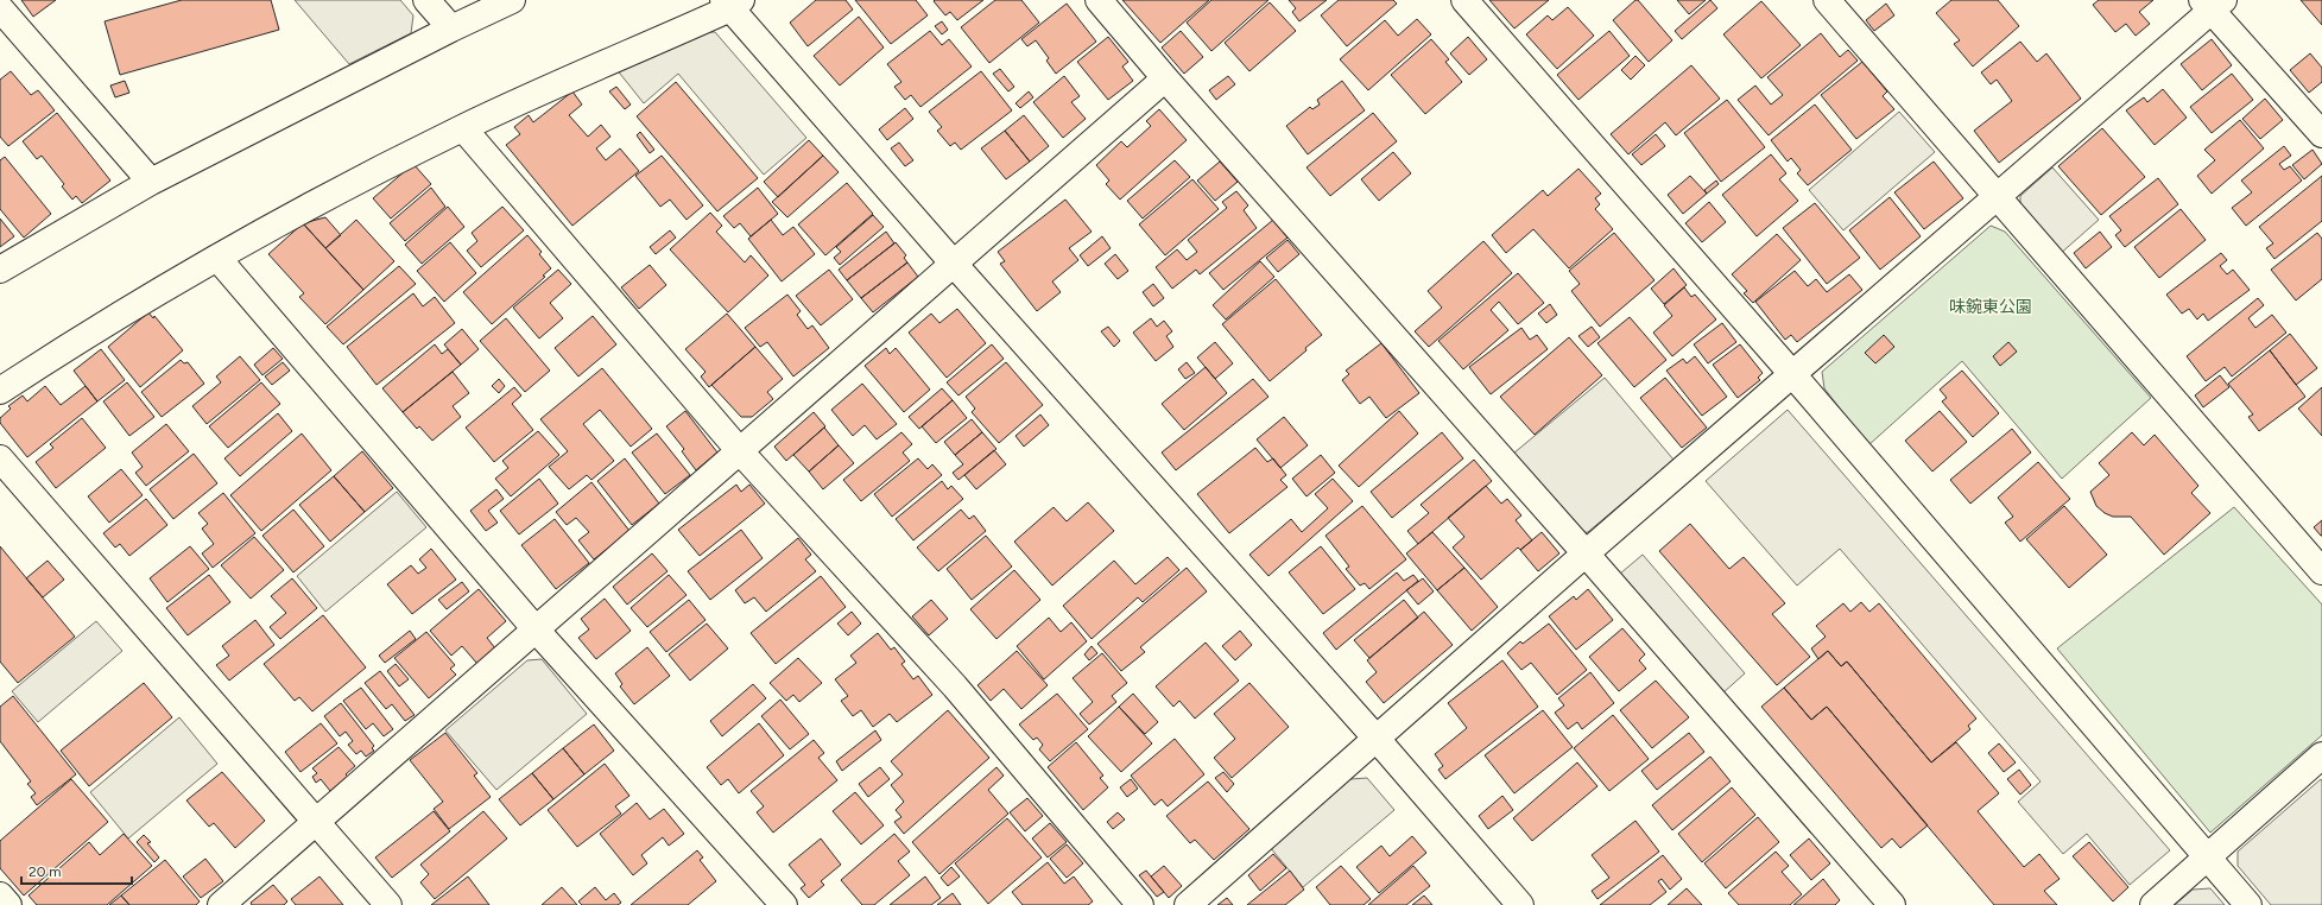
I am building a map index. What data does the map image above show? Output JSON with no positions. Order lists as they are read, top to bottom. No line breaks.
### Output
{"parks":["味鋺東公園"],"scale_bar":"20 m"}
